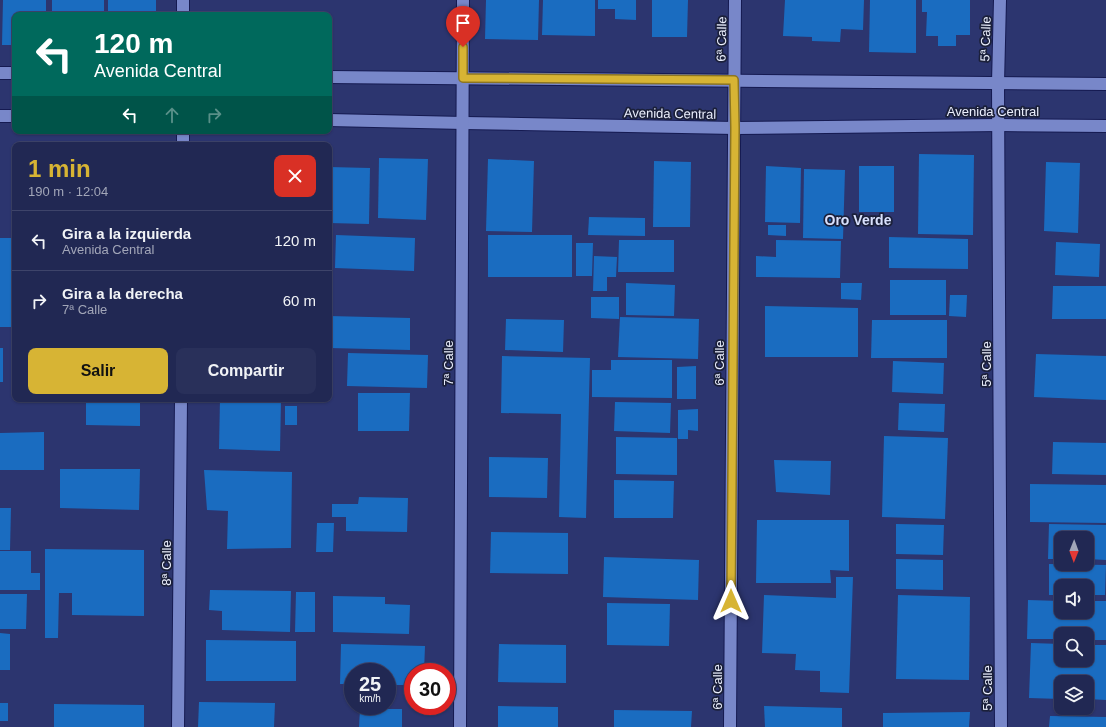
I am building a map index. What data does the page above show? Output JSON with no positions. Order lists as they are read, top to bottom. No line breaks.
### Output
{"streets":{"street":["6ª Calle","5ª Calle","Avenida Central","7ª Calle","8ª Calle"]},"crossings":[["6ª Calle","Avenida Central"],["5ª Calle","Avenida Central"],["Avenida Central","7ª Calle"]],"districts":["Oro Verde"],"north":"bottom","page":{"turn":["120 m","Avenida Central"],"heading":["1 min","190 m · 12:04"],"list":[{"name":"Gira a la izquierda","note":"Avenida Central","value":"120 m"},{"name":"Gira a la derecha","note":"7ª Calle","value":"60 m"}],"buttons":["Salir","Compartir"],"speed":"25 km/h","limit":"30"}}
